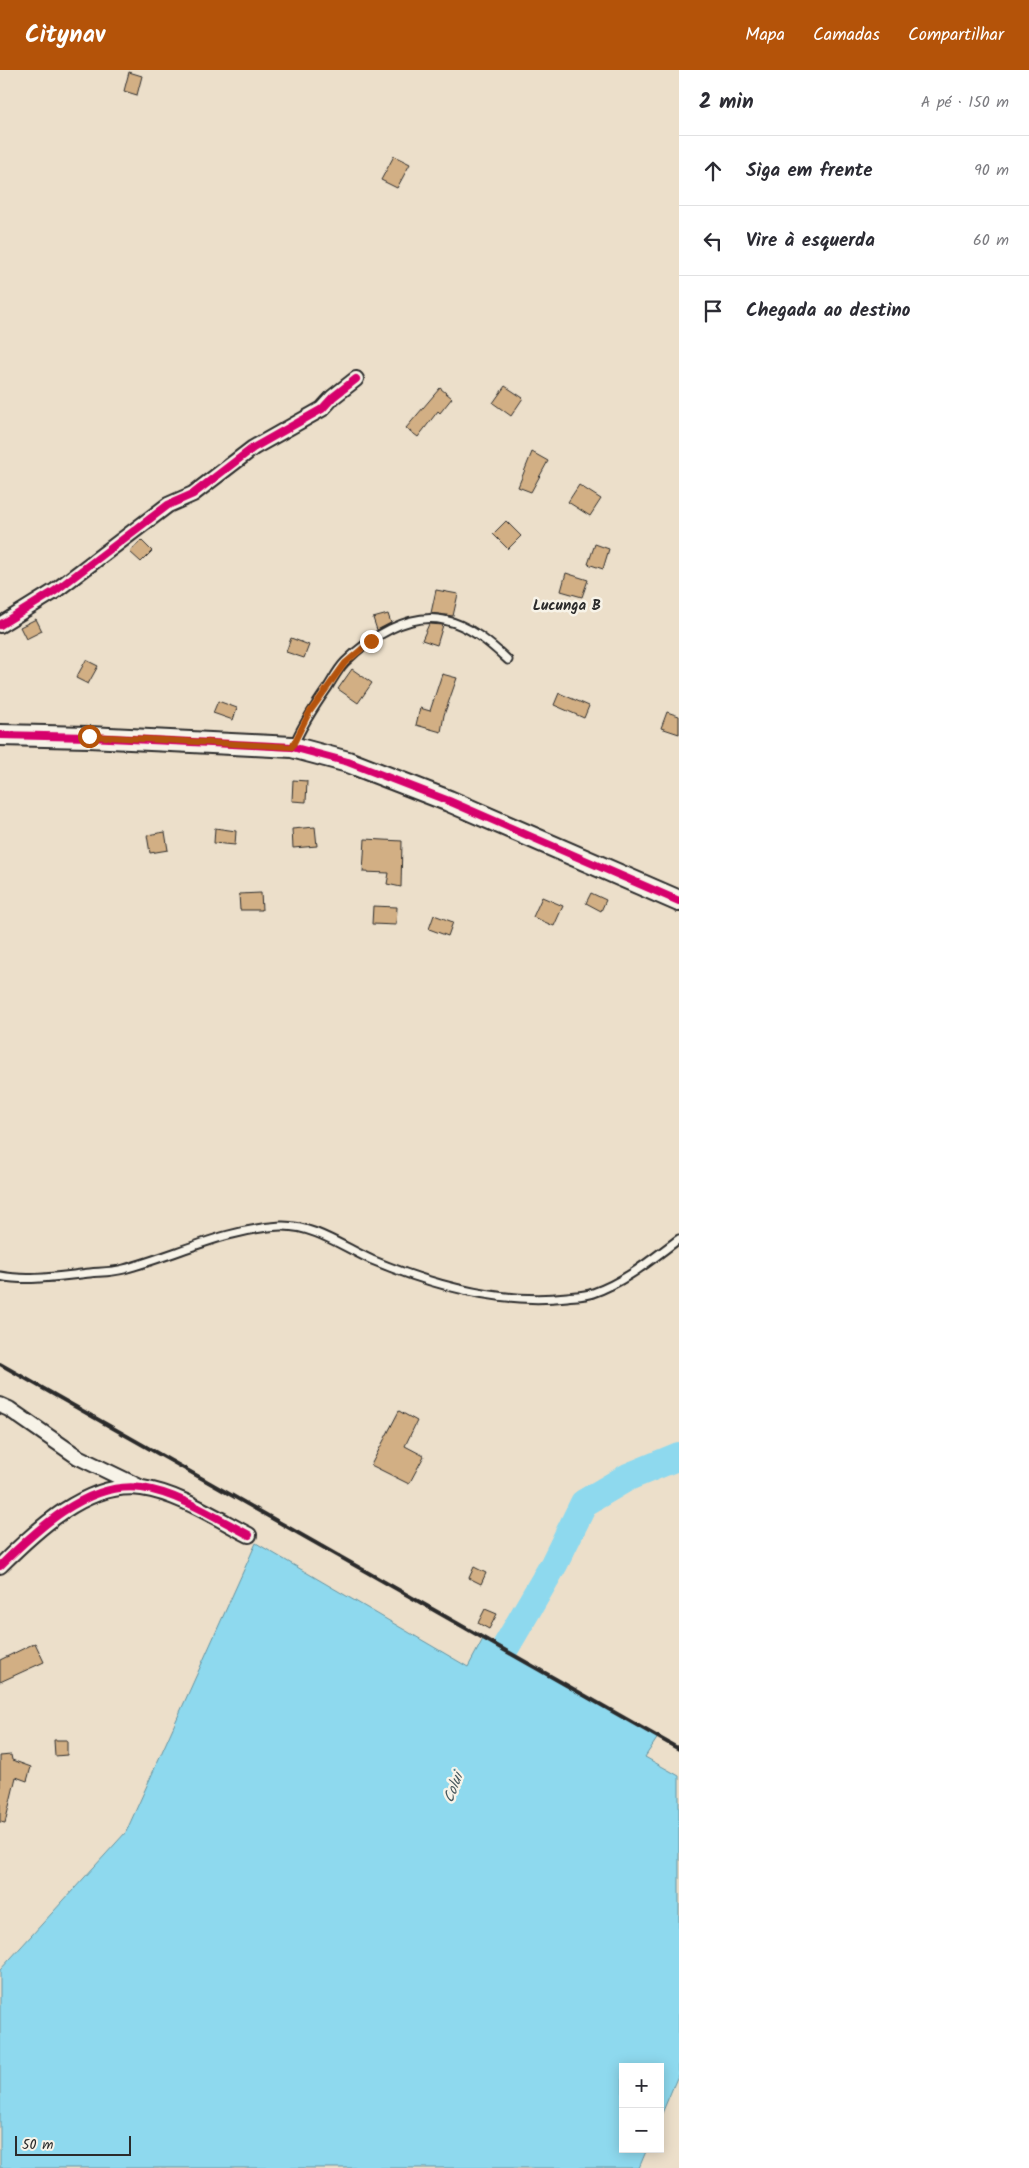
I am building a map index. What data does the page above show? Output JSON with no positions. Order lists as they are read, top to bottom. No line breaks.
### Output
{"districts":["Lucunga B"],"water":["Colui"],"scale_bar":"50 m","page":{"header":"Citynav","nav":["Mapa","Camadas","Compartilhar"],"heading":["2 min","A pé · 150 m"],"list":[["Siga em frente","90 m"],["Vire à esquerda","60 m"],"Chegada ao destino"],"map_buttons":["+","−"],"scale":"50 m"}}
